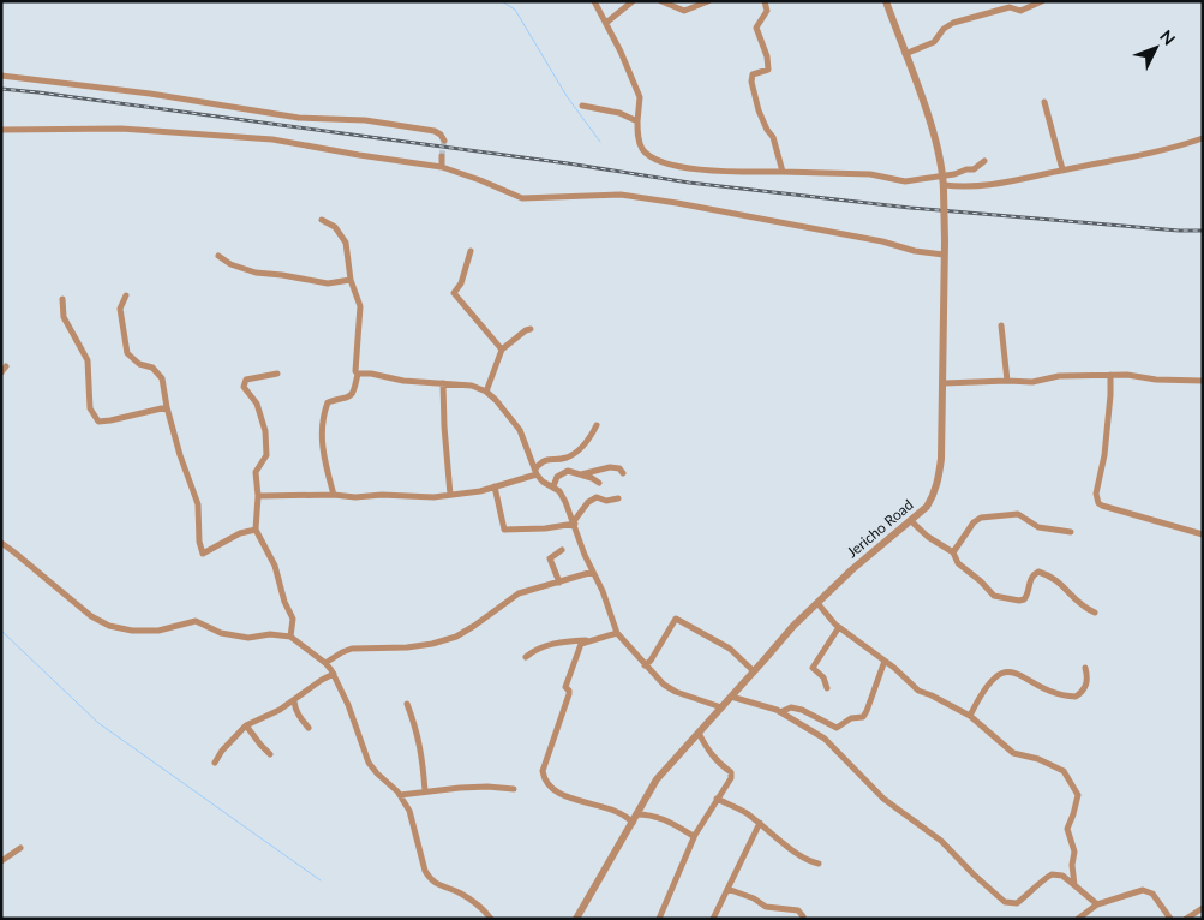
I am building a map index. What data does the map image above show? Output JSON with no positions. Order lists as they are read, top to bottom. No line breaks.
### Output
{"streets":{"street":["Jericho Road"]},"north":"top right"}
